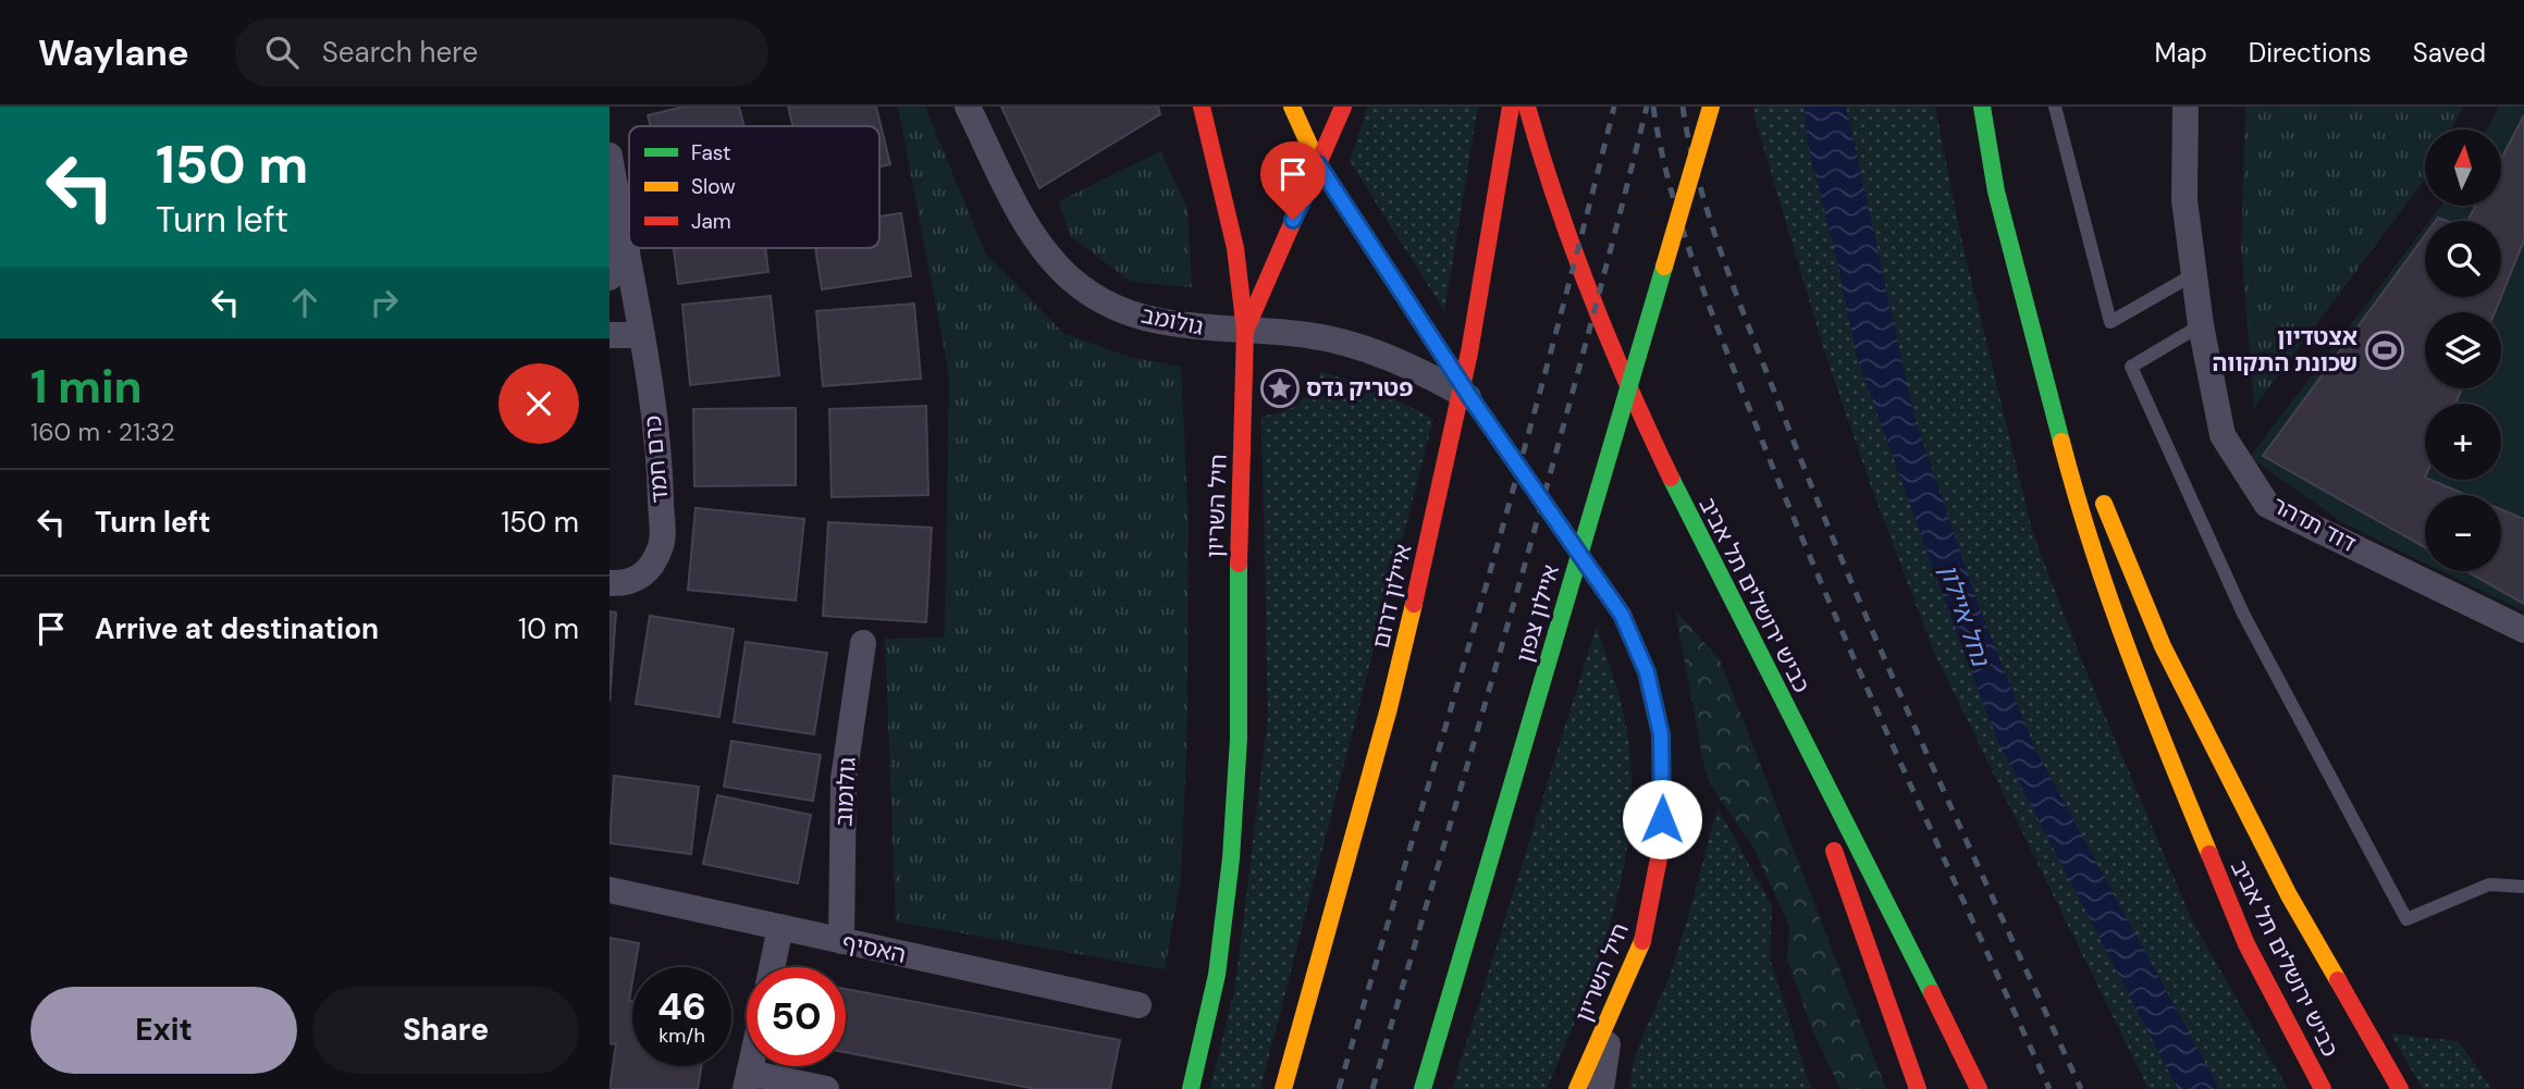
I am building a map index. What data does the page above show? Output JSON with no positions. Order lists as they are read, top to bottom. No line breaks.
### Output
{"streets":{"main road":["חיל השריון","כביש ירושלים תל אביב","איילון דרום","איילון צפון"],"street":["גולומב","כרם חמד","דוד תדהר","גולומוב","האסיף"]},"crossings":[["גולומב","חיל השריון"],["גולומוב","האסיף"]],"water":["נחל איילון"],"places":{"sports":["אצטדיון שכונת התקווה"],"place":["פטריק גדס"]},"legend":["Fast","Slow","Jam"],"north":"top","page":{"header":"Waylane","search":"Search here","nav":["Map","Directions","Saved"],"turn":["150 m","Turn left"],"map_buttons":["+","−"],"heading":["1 min","160 m · 21:32"],"list":[{"name":"Turn left","value":"150 m"},{"name":"Arrive at destination","value":"10 m"}],"speed":"46 km/h","limit":"50","buttons":["Exit","Share"]}}
